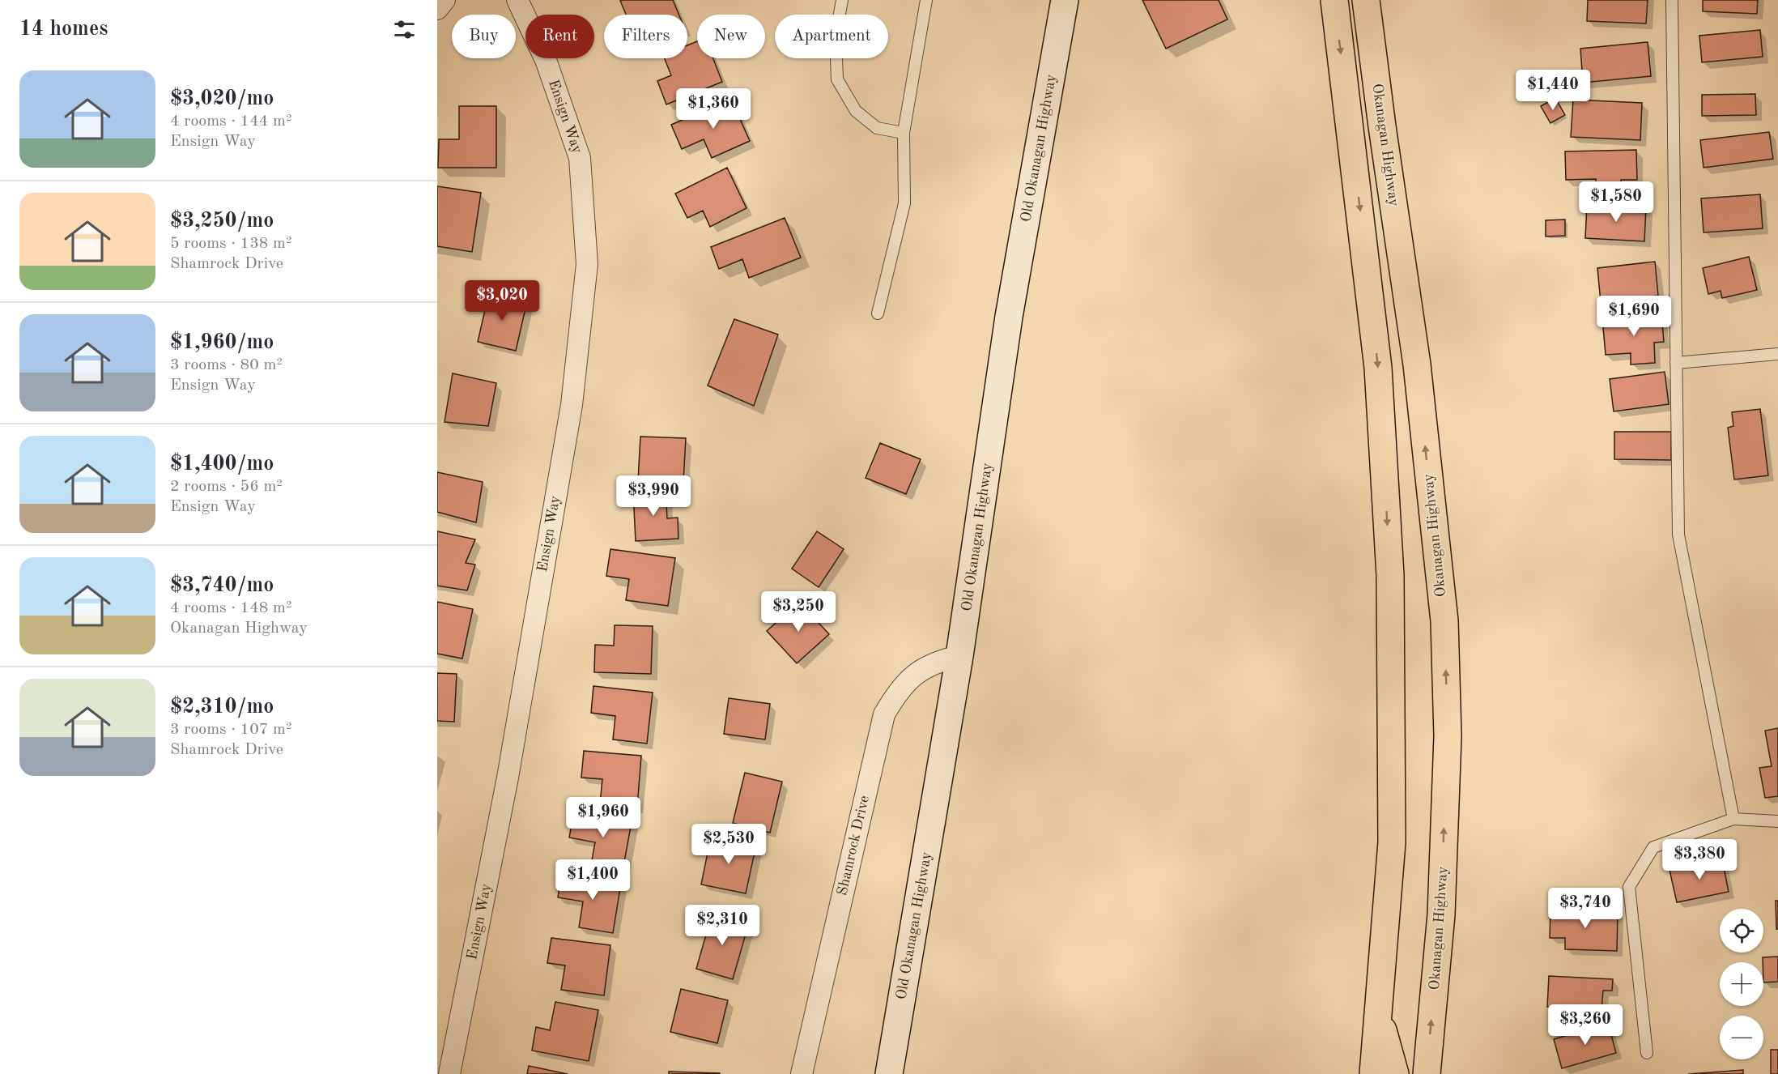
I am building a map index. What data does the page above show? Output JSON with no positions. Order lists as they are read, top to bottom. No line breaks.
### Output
{"streets":{"highway":["Okanagan Highway"],"street":["Ensign Way","Old Okanagan Highway","Shamrock Drive"]},"crossings":[["Old Okanagan Highway","Shamrock Drive"]],"page":{"heading":"14 homes","chip":["Buy","Rent","Filters","New","Apartment"],"list":[{"name":"$3,020/mo","note":"4 rooms · 144 m² · Ensign Way"},{"name":"$3,250/mo","note":"5 rooms · 138 m² · Shamrock Drive"},{"name":"$1,960/mo","note":"3 rooms · 80 m² · Ensign Way"},{"name":"$1,400/mo","note":"2 rooms · 56 m² · Ensign Way"},{"name":"$3,740/mo","note":"4 rooms · 148 m² · Okanagan Highway"},{"name":"$2,310/mo","note":"3 rooms · 107 m² · Shamrock Drive"}],"price":["$1,440","$1,360","$1,580","$3,020","$1,690","$3,990","$3,250","$1,960","$2,530","$3,380","$1,400","$3,740","$2,310","$3,260"],"map_buttons":["+","−"]}}
